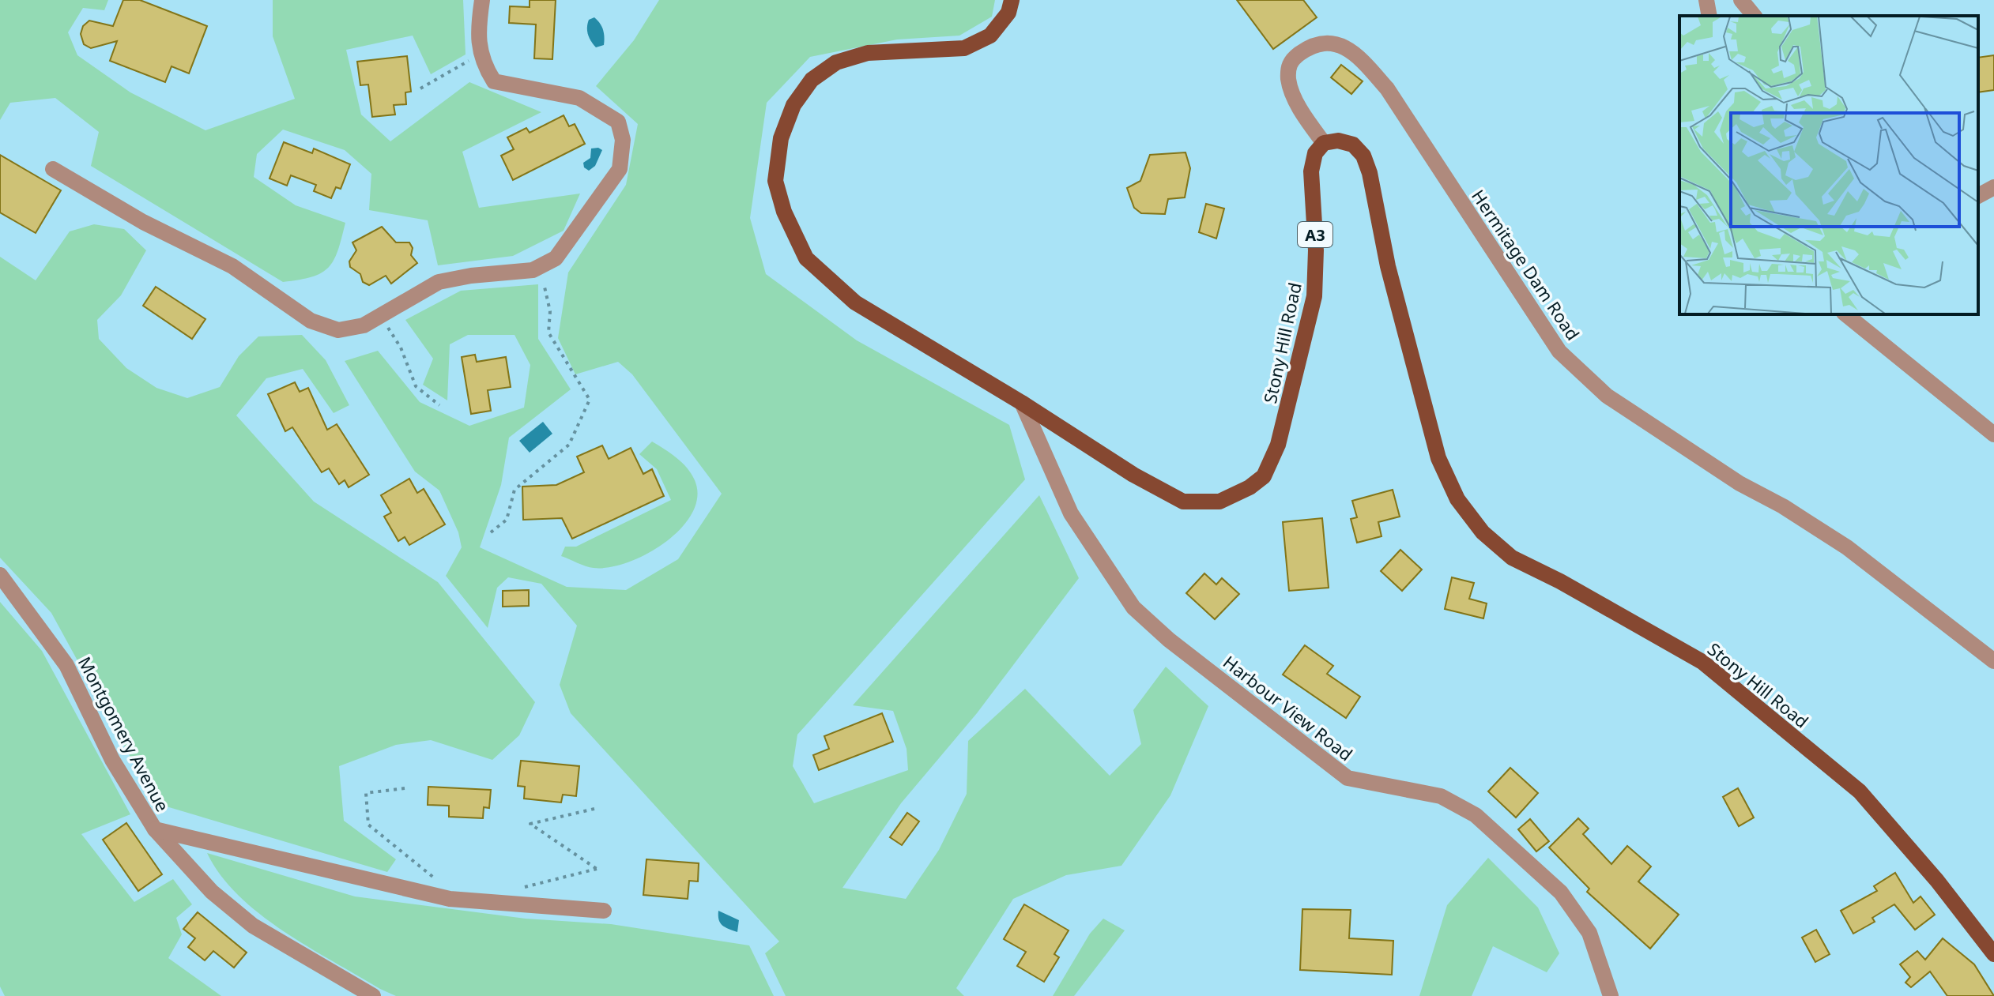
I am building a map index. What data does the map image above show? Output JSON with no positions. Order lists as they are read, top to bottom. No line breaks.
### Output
{"streets":{"main road":["A3","Stony Hill Road"],"street":["Hermitage Dam Road","Harbour View Road","Montgomery Avenue"]},"crossings":[["Hermitage Dam Road","Stony Hill Road"],["Stony Hill Road","Harbour View Road"]]}
